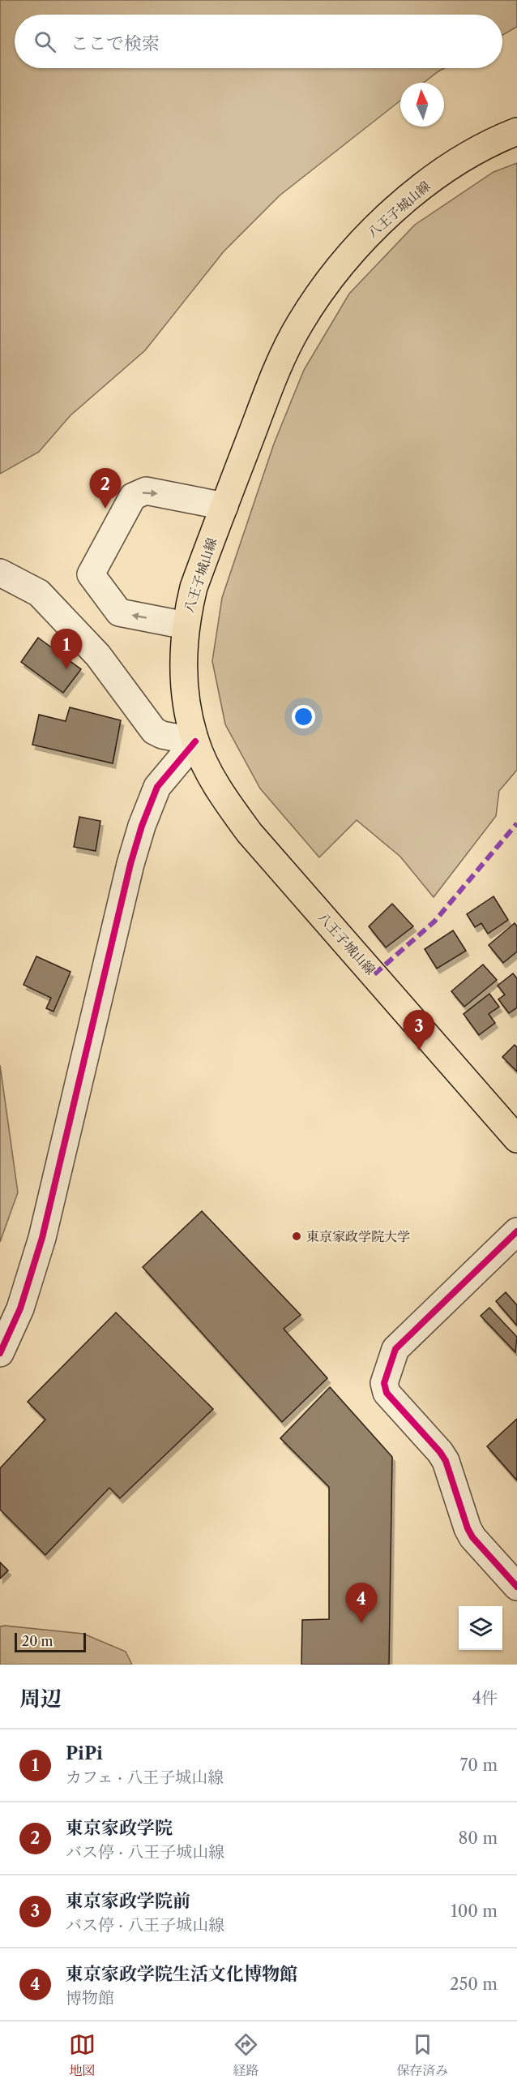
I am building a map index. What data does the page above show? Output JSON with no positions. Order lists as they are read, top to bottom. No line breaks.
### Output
{"streets":{"main road":["八王子城山線"]},"places":["東京家政学院大学"],"scale_bar":"20 m","north":"top","page":{"search":"ここで検索","pins":["2","1","3","4"],"scale":"20 m","heading":["周辺","4件"],"list":[{"mark":"1","name":"PiPi","note":"カフェ · 八王子城山線","value":"70 m"},{"mark":"2","name":"東京家政学院","note":"バス停 · 八王子城山線","value":"80 m"},{"mark":"3","name":"東京家政学院前","note":"バス停 · 八王子城山線","value":"100 m"},{"mark":"4","name":"東京家政学院生活文化博物館","note":"博物館","value":"250 m"}],"nav":["地図","経路","保存済み"]}}
